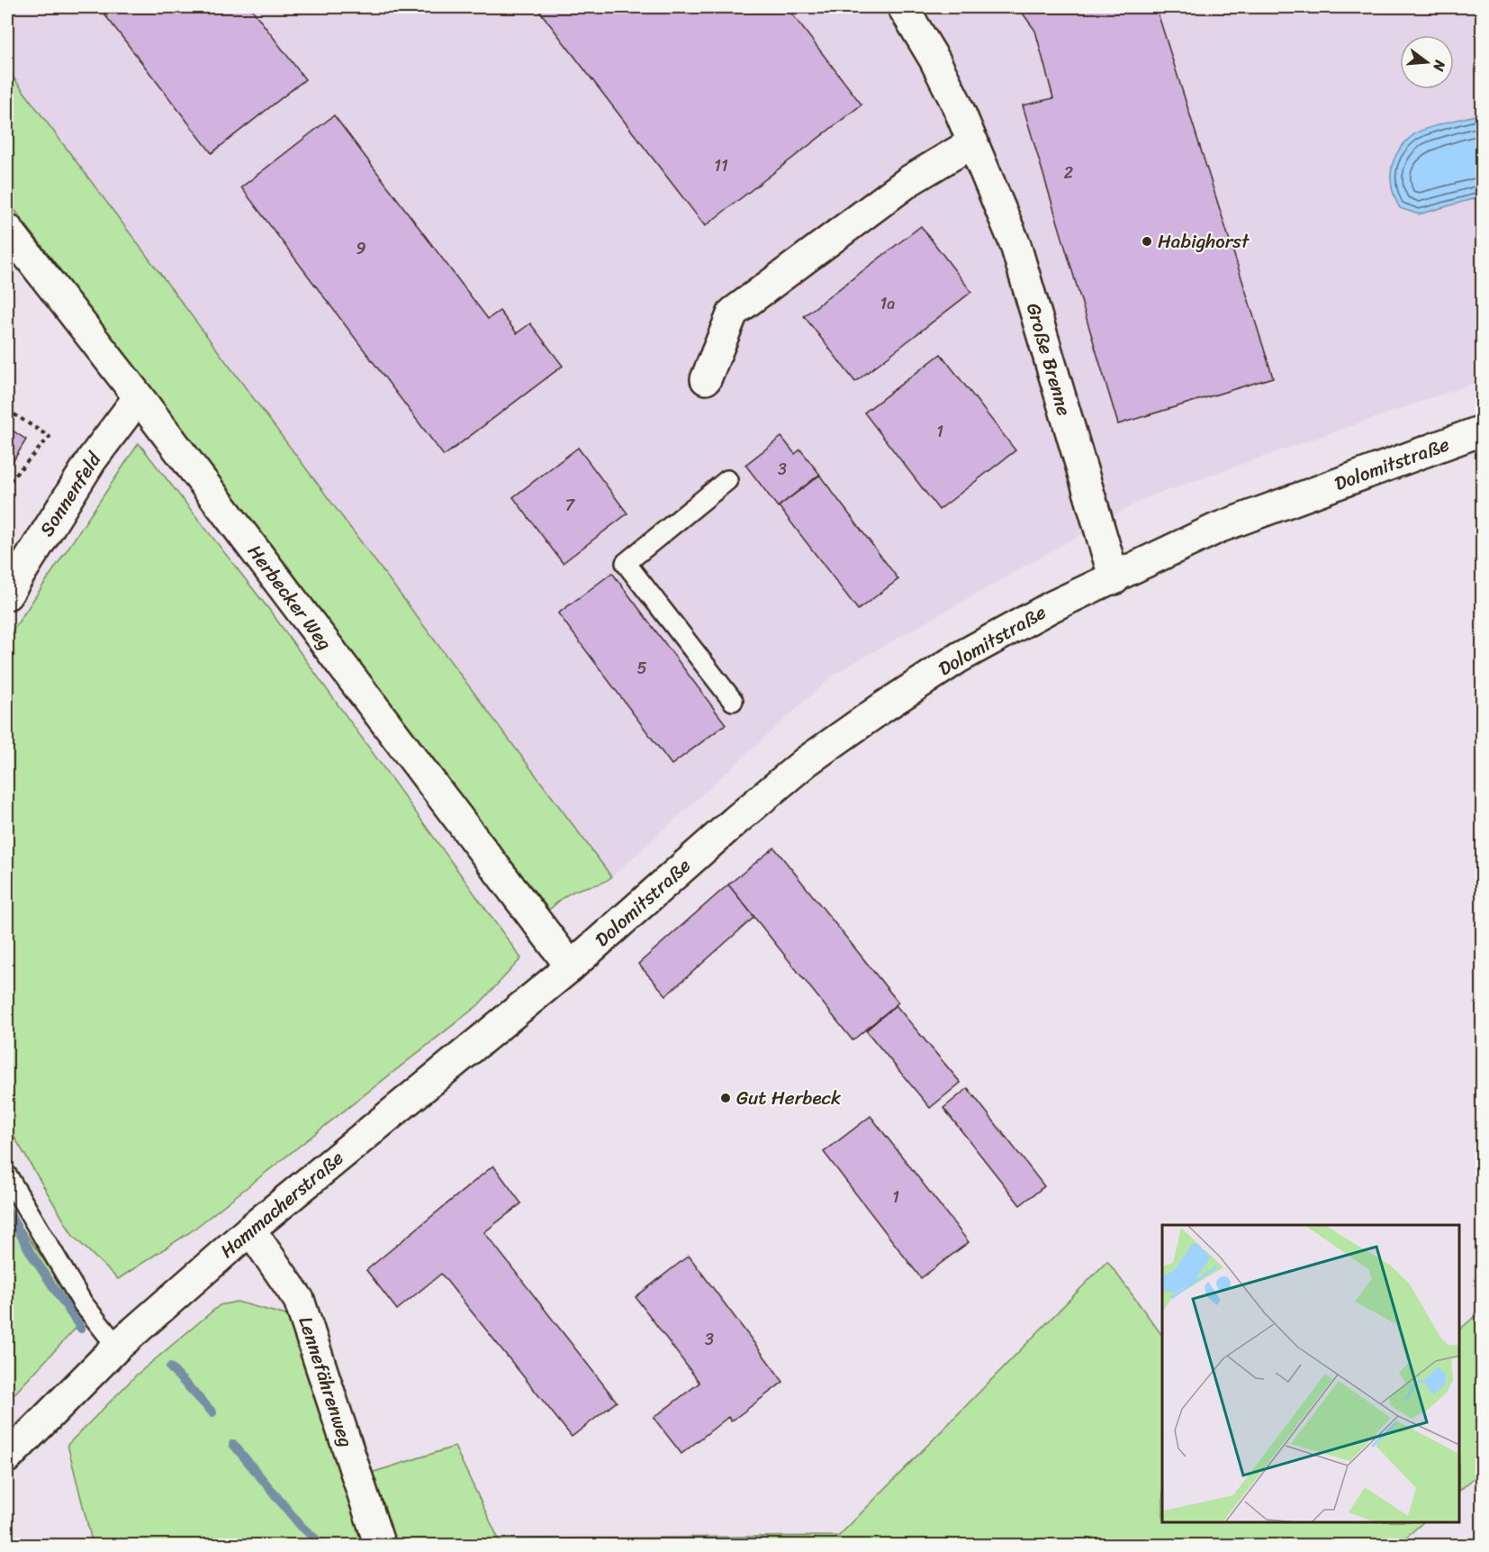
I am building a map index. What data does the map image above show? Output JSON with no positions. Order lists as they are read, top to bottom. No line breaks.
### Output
{"streets":{"street":["Große Brenne","Dolomitstraße","Sonnenfeld","Herbecker Weg","Hammacherstraße","Lennefährenweg"]},"crossings":[["Große Brenne","Dolomitstraße"],["Dolomitstraße","Herbecker Weg"],["Dolomitstraße","Hammacherstraße"],["Sonnenfeld","Herbecker Weg"],["Herbecker Weg","Hammacherstraße"],["Hammacherstraße","Lennefährenweg"]],"places":["Habighorst","Gut Herbeck"],"house_numbers":["11","2","9","1a","1","3","7","5","1","3"],"north":"right"}
